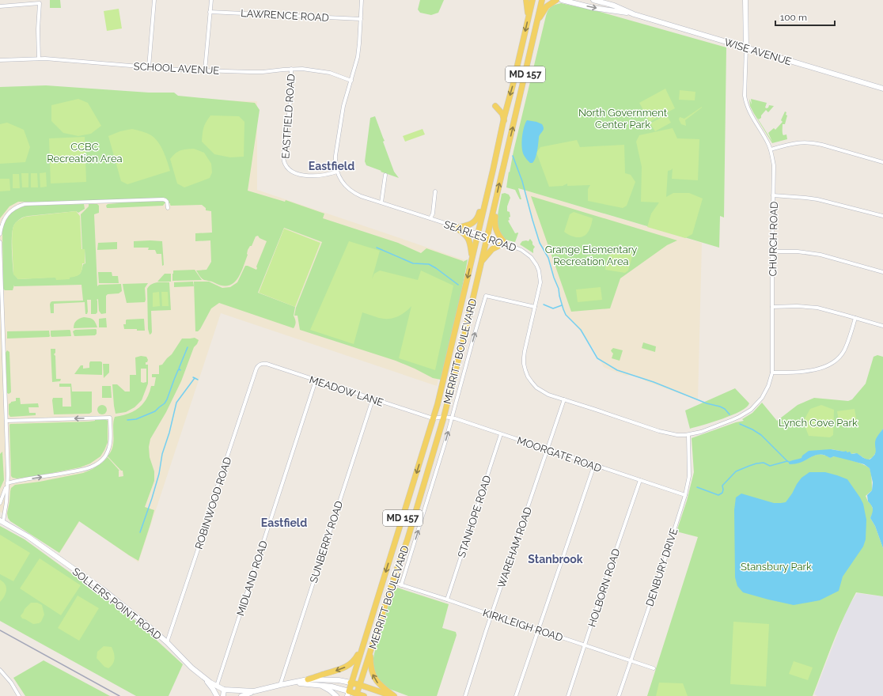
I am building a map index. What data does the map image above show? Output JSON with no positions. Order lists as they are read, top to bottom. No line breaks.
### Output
{"streets":{"main road":["MD 157","MERRITT BOULEVARD"],"street":["LAWRENCE ROAD","WISE AVENUE","SCHOOL AVENUE","EASTFIELD ROAD","SEARLES ROAD","CHURCH ROAD","MEADOW LANE","MOORGATE ROAD","ROBINWOOD ROAD","STANHOPE ROAD","SUNBERRY ROAD","WAREHAM ROAD","DENBURY DRIVE","MIDLAND ROAD","HOLBORN ROAD","SOLLERS POINT ROAD","KIRKLEIGH ROAD"]},"crossings":[["LAWRENCE ROAD","SEARLES ROAD"],["WISE AVENUE","CHURCH ROAD"],["SCHOOL AVENUE","EASTFIELD ROAD"],["SCHOOL AVENUE","SEARLES ROAD"],["MD 157","MERRITT BOULEVARD"],["EASTFIELD ROAD","SEARLES ROAD"],["SEARLES ROAD","CHURCH ROAD"],["SEARLES ROAD","MERRITT BOULEVARD"],["SEARLES ROAD","WAREHAM ROAD"],["SEARLES ROAD","DENBURY DRIVE"],["CHURCH ROAD","DENBURY DRIVE"],["MERRITT BOULEVARD","MEADOW LANE"],["MERRITT BOULEVARD","MOORGATE ROAD"],["MERRITT BOULEVARD","KIRKLEIGH ROAD"],["MEADOW LANE","MOORGATE ROAD"],["MEADOW LANE","ROBINWOOD ROAD"],["MEADOW LANE","SUNBERRY ROAD"],["MEADOW LANE","MIDLAND ROAD"],["MOORGATE ROAD","STANHOPE ROAD"],["MOORGATE ROAD","WAREHAM ROAD"],["MOORGATE ROAD","DENBURY DRIVE"],["MOORGATE ROAD","HOLBORN ROAD"],["ROBINWOOD ROAD","SOLLERS POINT ROAD"],["STANHOPE ROAD","KIRKLEIGH ROAD"],["WAREHAM ROAD","KIRKLEIGH ROAD"],["DENBURY DRIVE","KIRKLEIGH ROAD"],["MIDLAND ROAD","SOLLERS POINT ROAD"],["HOLBORN ROAD","KIRKLEIGH ROAD"]],"districts":["Eastfield","Eastfield","Stanbrook"],"parks":["North Government Center Park","CCBC Recreation Area","Grange Elementary Recreation Area","Lynch Cove Park","Stansbury Park"],"scale_bar":"100 m"}
